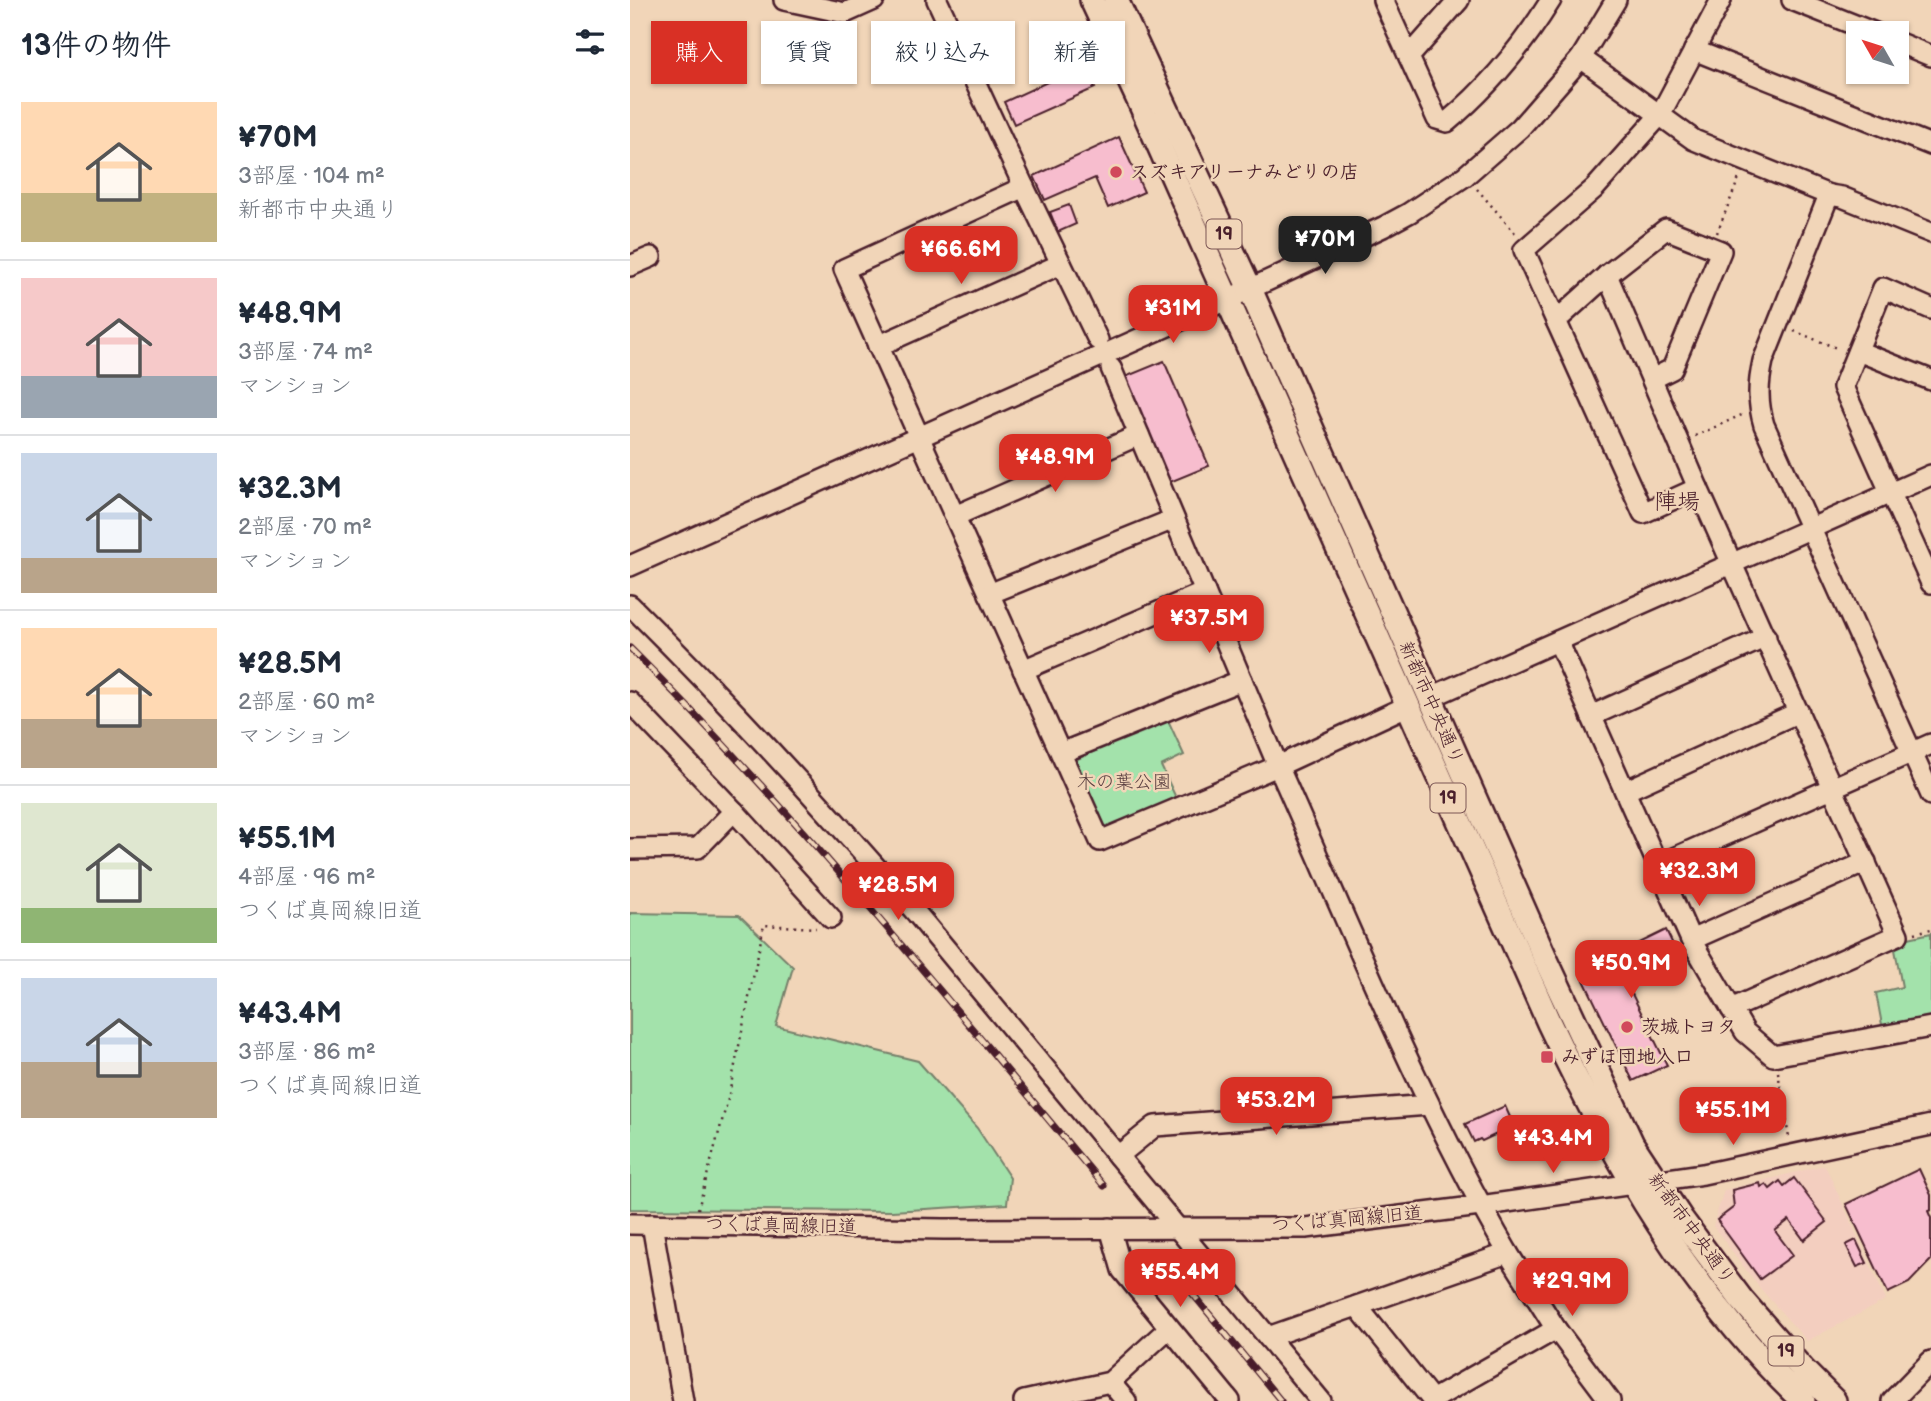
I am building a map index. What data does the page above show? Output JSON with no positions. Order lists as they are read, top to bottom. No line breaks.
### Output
{"streets":{"main road":["19","新都市中央通り"],"street":["つくば真岡線旧道"]},"crossings":[["新都市中央通り","つくば真岡線旧道"]],"districts":["陣場"],"parks":["木の葉公園"],"places":{"other":["スズキアリーナみどりの店","茨城トヨタ"],"transit":["みずほ団地入口"]},"north":"top left","page":{"heading":"13件の物件","chip":["購入","賃貸","絞り込み","新着"],"list":[{"name":"¥70M","note":"3部屋 · 104 m² · 新都市中央通り"},{"name":"¥48.9M","note":"3部屋 · 74 m² · マンション"},{"name":"¥32.3M","note":"2部屋 · 70 m² · マンション"},{"name":"¥28.5M","note":"2部屋 · 60 m² · マンション"},{"name":"¥55.1M","note":"4部屋 · 96 m² · つくば真岡線旧道"},{"name":"¥43.4M","note":"3部屋 · 86 m² · つくば真岡線旧道"}],"price":["¥70M","¥66.6M","¥31M","¥48.9M","¥37.5M","¥32.3M","¥28.5M","¥50.9M","¥53.2M","¥55.1M","¥43.4M","¥55.4M","¥29.9M"]}}
